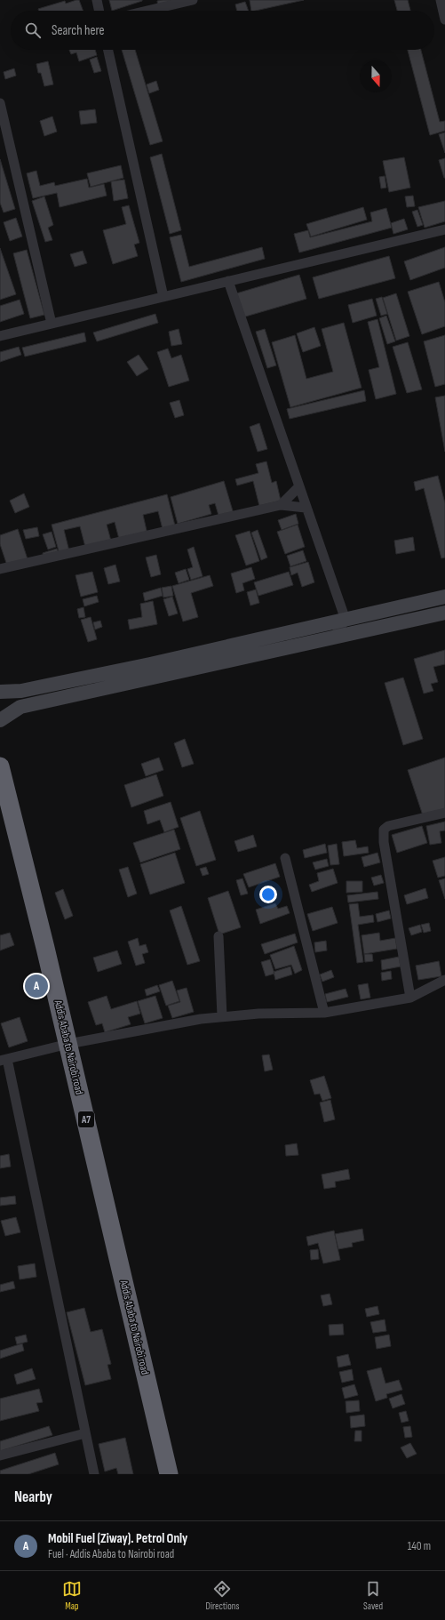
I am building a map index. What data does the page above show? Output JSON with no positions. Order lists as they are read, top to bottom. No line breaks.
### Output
{"streets":{"highway":["Addis Ababa to Nairobi road","A7"]},"north":"bottom","page":{"search":"Search here","pins":"A","heading":"Nearby","list":[{"mark":"A","name":"Mobil Fuel (Ziway). Petrol Only","note":"Fuel · Addis Ababa to Nairobi road","value":"140 m"}],"nav":["Map","Directions","Saved"]}}
